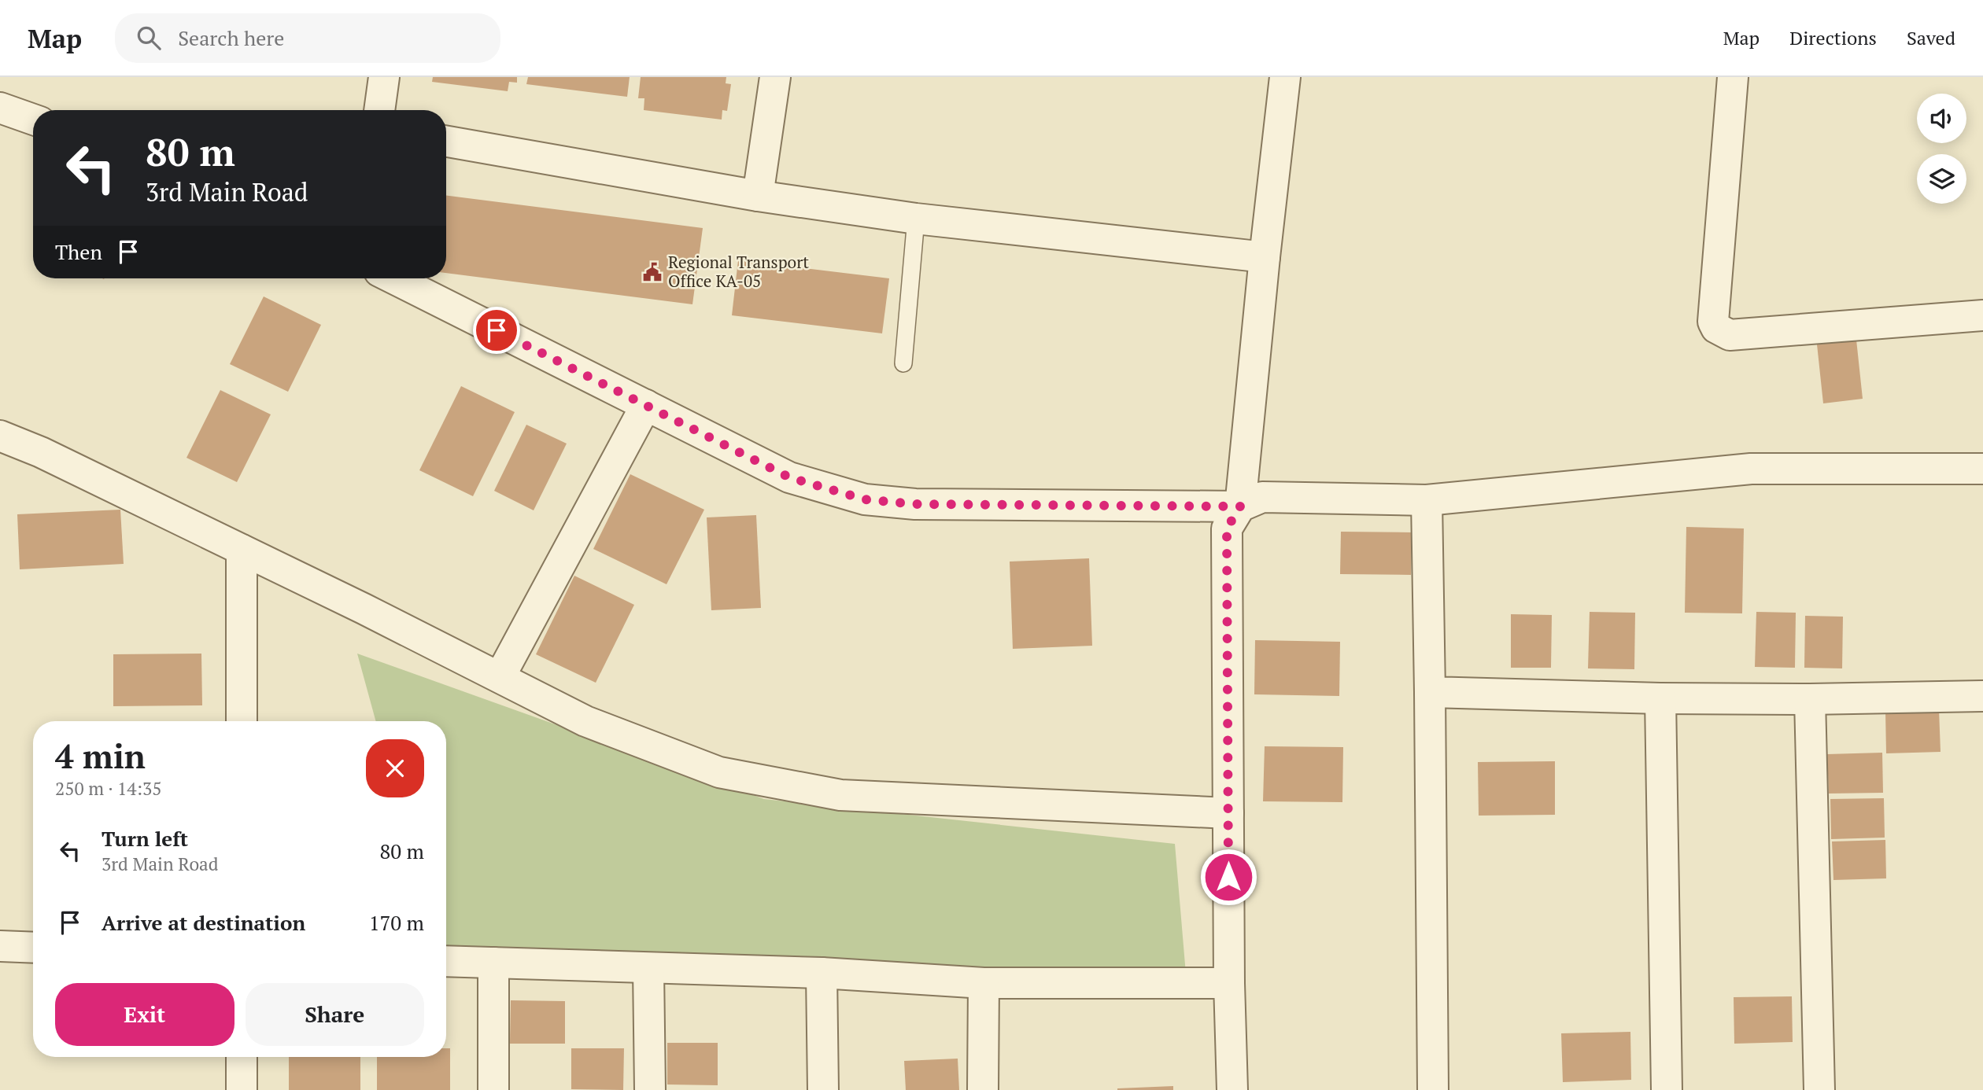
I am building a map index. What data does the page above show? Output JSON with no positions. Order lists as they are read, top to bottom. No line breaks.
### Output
{"places":{"public building":["Regional Transport Office KA-05"]},"page":{"header":"Map","search":"Search here","nav":["Map","Directions","Saved"],"turn":["80 m","3rd Main Road"],"then":"Then","heading":["4 min","250 m · 14:35"],"list":[{"name":"Turn left","note":"3rd Main Road","value":"80 m"},{"name":"Arrive at destination","value":"170 m"}],"buttons":["Exit","Share"]}}
